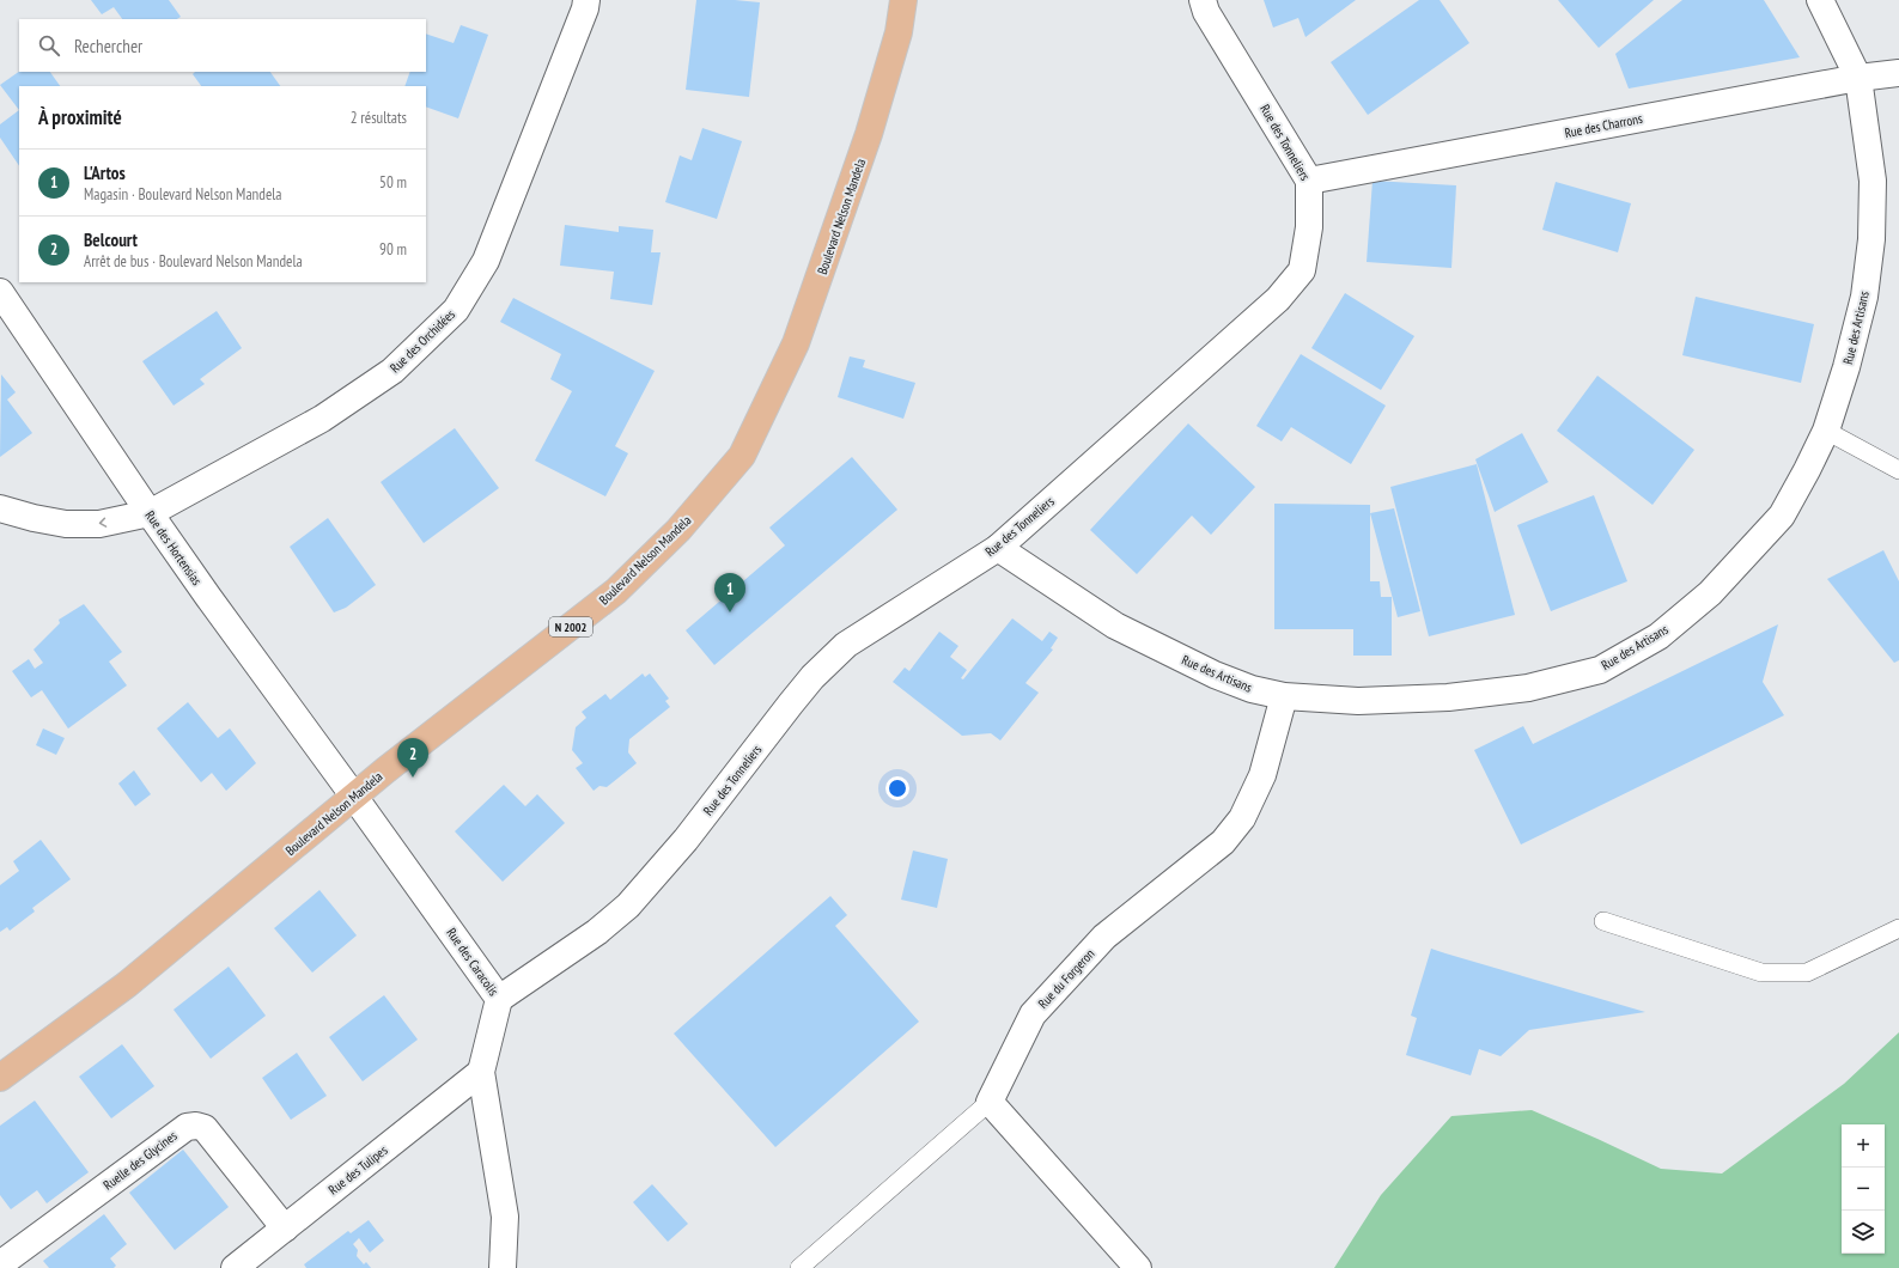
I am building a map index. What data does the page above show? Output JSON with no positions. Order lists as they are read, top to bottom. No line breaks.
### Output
{"streets":{"main road":["Boulevard Nelson Mandela","N 2002"],"street":["Rue des Charrons","Rue des Tonneliers","Rue des Artisans","Rue des Orchidées","Rue des Hortensias","Rue des Caracolis","Rue du Forgeron","Ruelle des Glycines","Rue des Tulipes"]},"crossings":[["Rue des Charrons","Rue des Tonneliers"],["Rue des Charrons","Rue des Artisans"],["Rue des Tonneliers","Rue des Artisans"],["Rue des Tonneliers","Rue des Caracolis"],["Boulevard Nelson Mandela","Rue des Hortensias"],["Boulevard Nelson Mandela","Rue des Caracolis"],["Rue des Artisans","Rue du Forgeron"],["Rue des Orchidées","Rue des Hortensias"],["Rue des Hortensias","Rue des Caracolis"],["Rue des Caracolis","Rue des Tulipes"],["Ruelle des Glycines","Rue des Tulipes"]],"page":{"search":"Rechercher","heading":["À proximité","2 résultats"],"list":[{"mark":"1","name":"L'Artos","note":"Magasin · Boulevard Nelson Mandela","value":"50 m"},{"mark":"2","name":"Belcourt","note":"Arrêt de bus · Boulevard Nelson Mandela","value":"90 m"}],"pins":["1","2"],"map_buttons":["+","−"]}}
